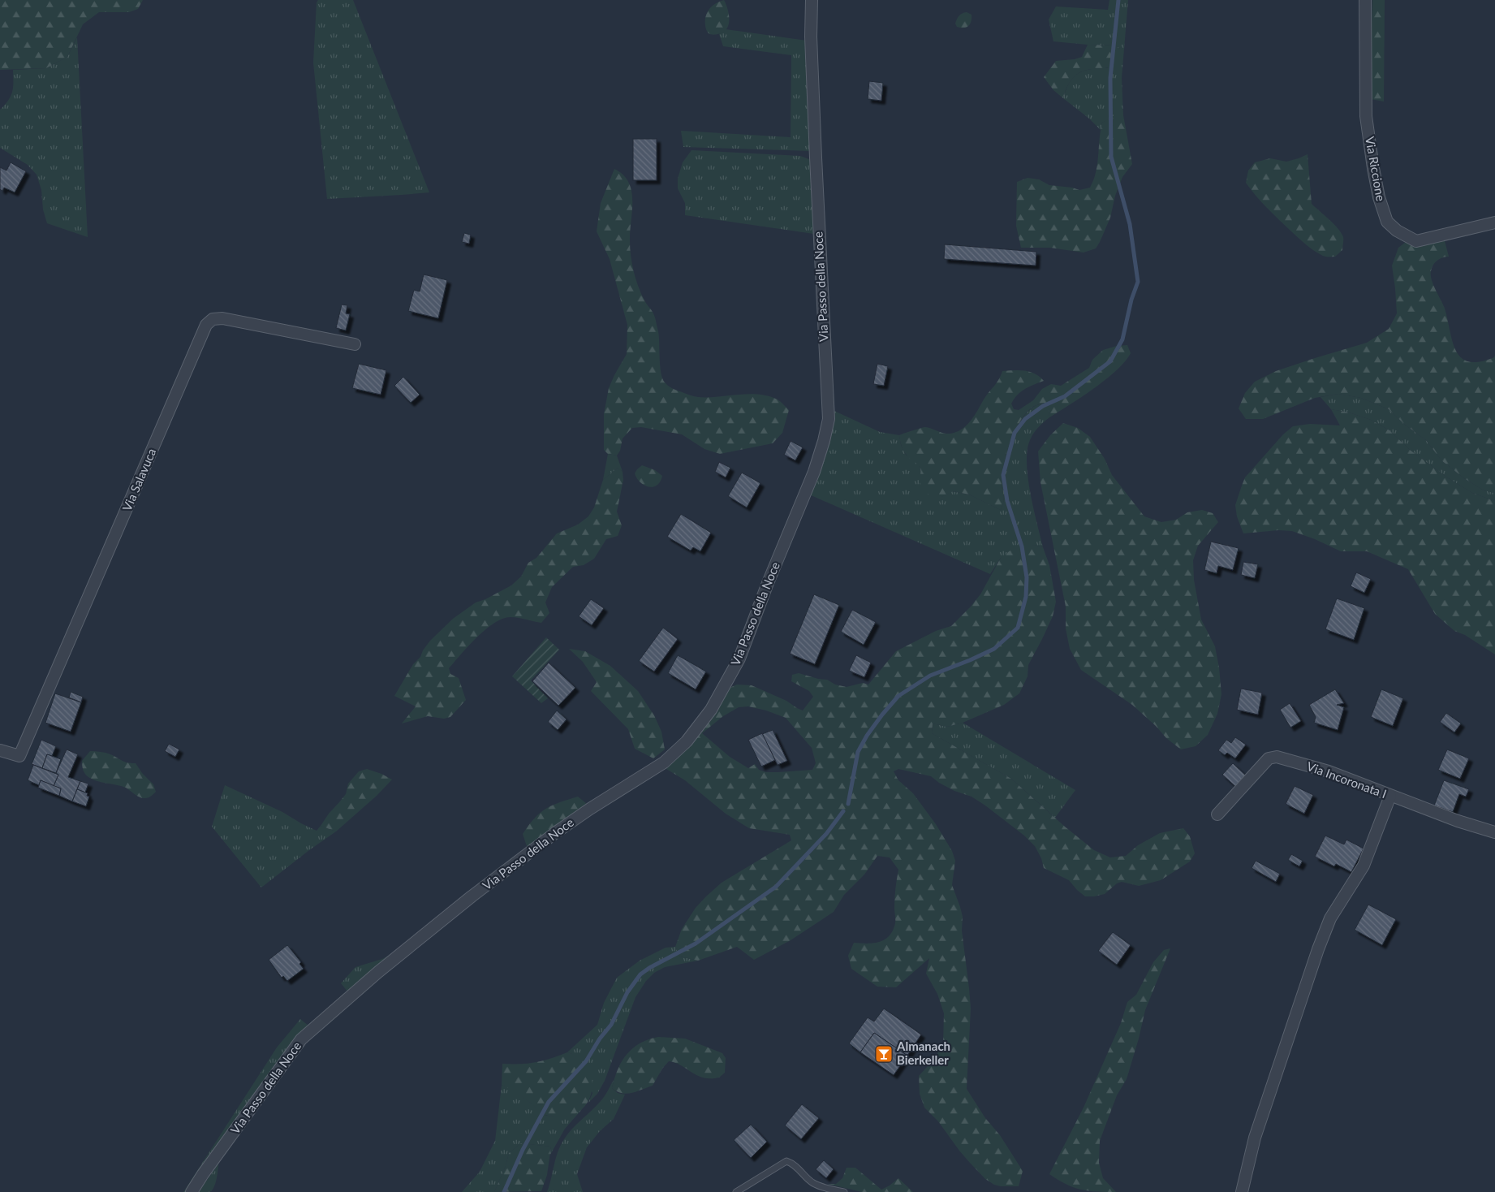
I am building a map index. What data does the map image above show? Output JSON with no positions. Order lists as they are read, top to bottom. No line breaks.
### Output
{"streets":{"street":["Via Riccione","Via Passo della Noce","Via Salavuca","Via Incoronata I"]},"places":{"bar":["Almanach Bierkeller"]}}
